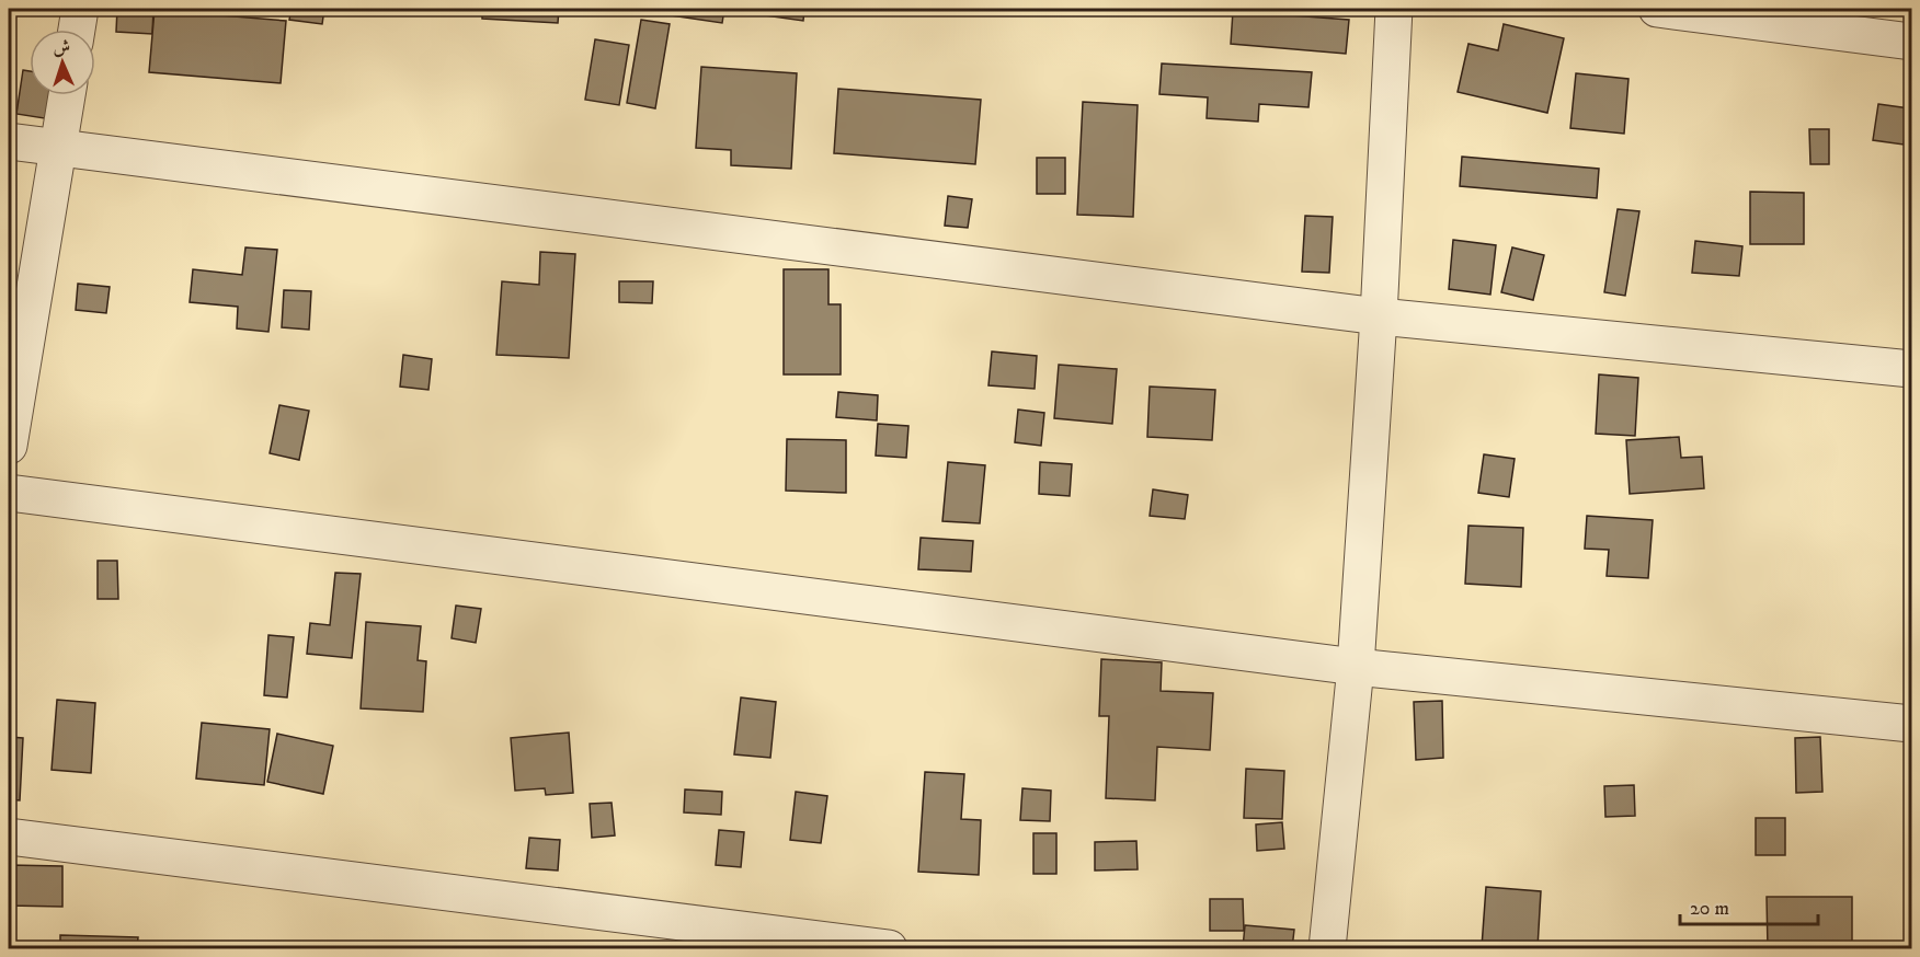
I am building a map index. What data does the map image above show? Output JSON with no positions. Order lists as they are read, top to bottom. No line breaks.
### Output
{"scale_bar":"20 m","north":"top"}
